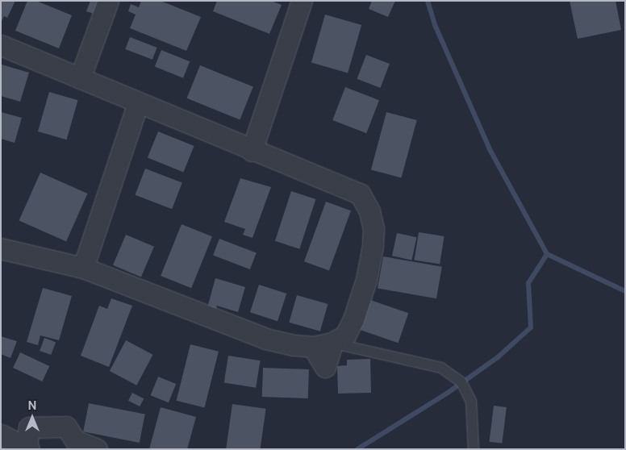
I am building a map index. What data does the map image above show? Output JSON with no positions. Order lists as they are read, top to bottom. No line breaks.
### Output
{"north":"top"}
